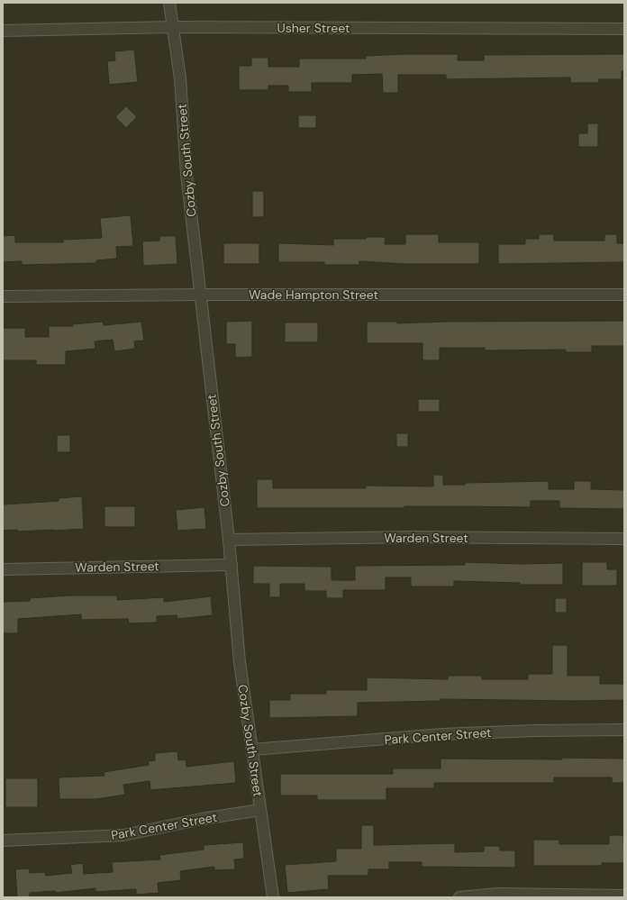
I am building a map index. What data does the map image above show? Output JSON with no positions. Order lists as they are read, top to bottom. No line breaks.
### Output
{"streets":{"street":["Usher Street","Cozby South Street","Wade Hampton Street","Warden Street","Park Center Street"]},"crossings":[["Usher Street","Cozby South Street"],["Cozby South Street","Wade Hampton Street"],["Cozby South Street","Warden Street"],["Cozby South Street","Park Center Street"]]}
